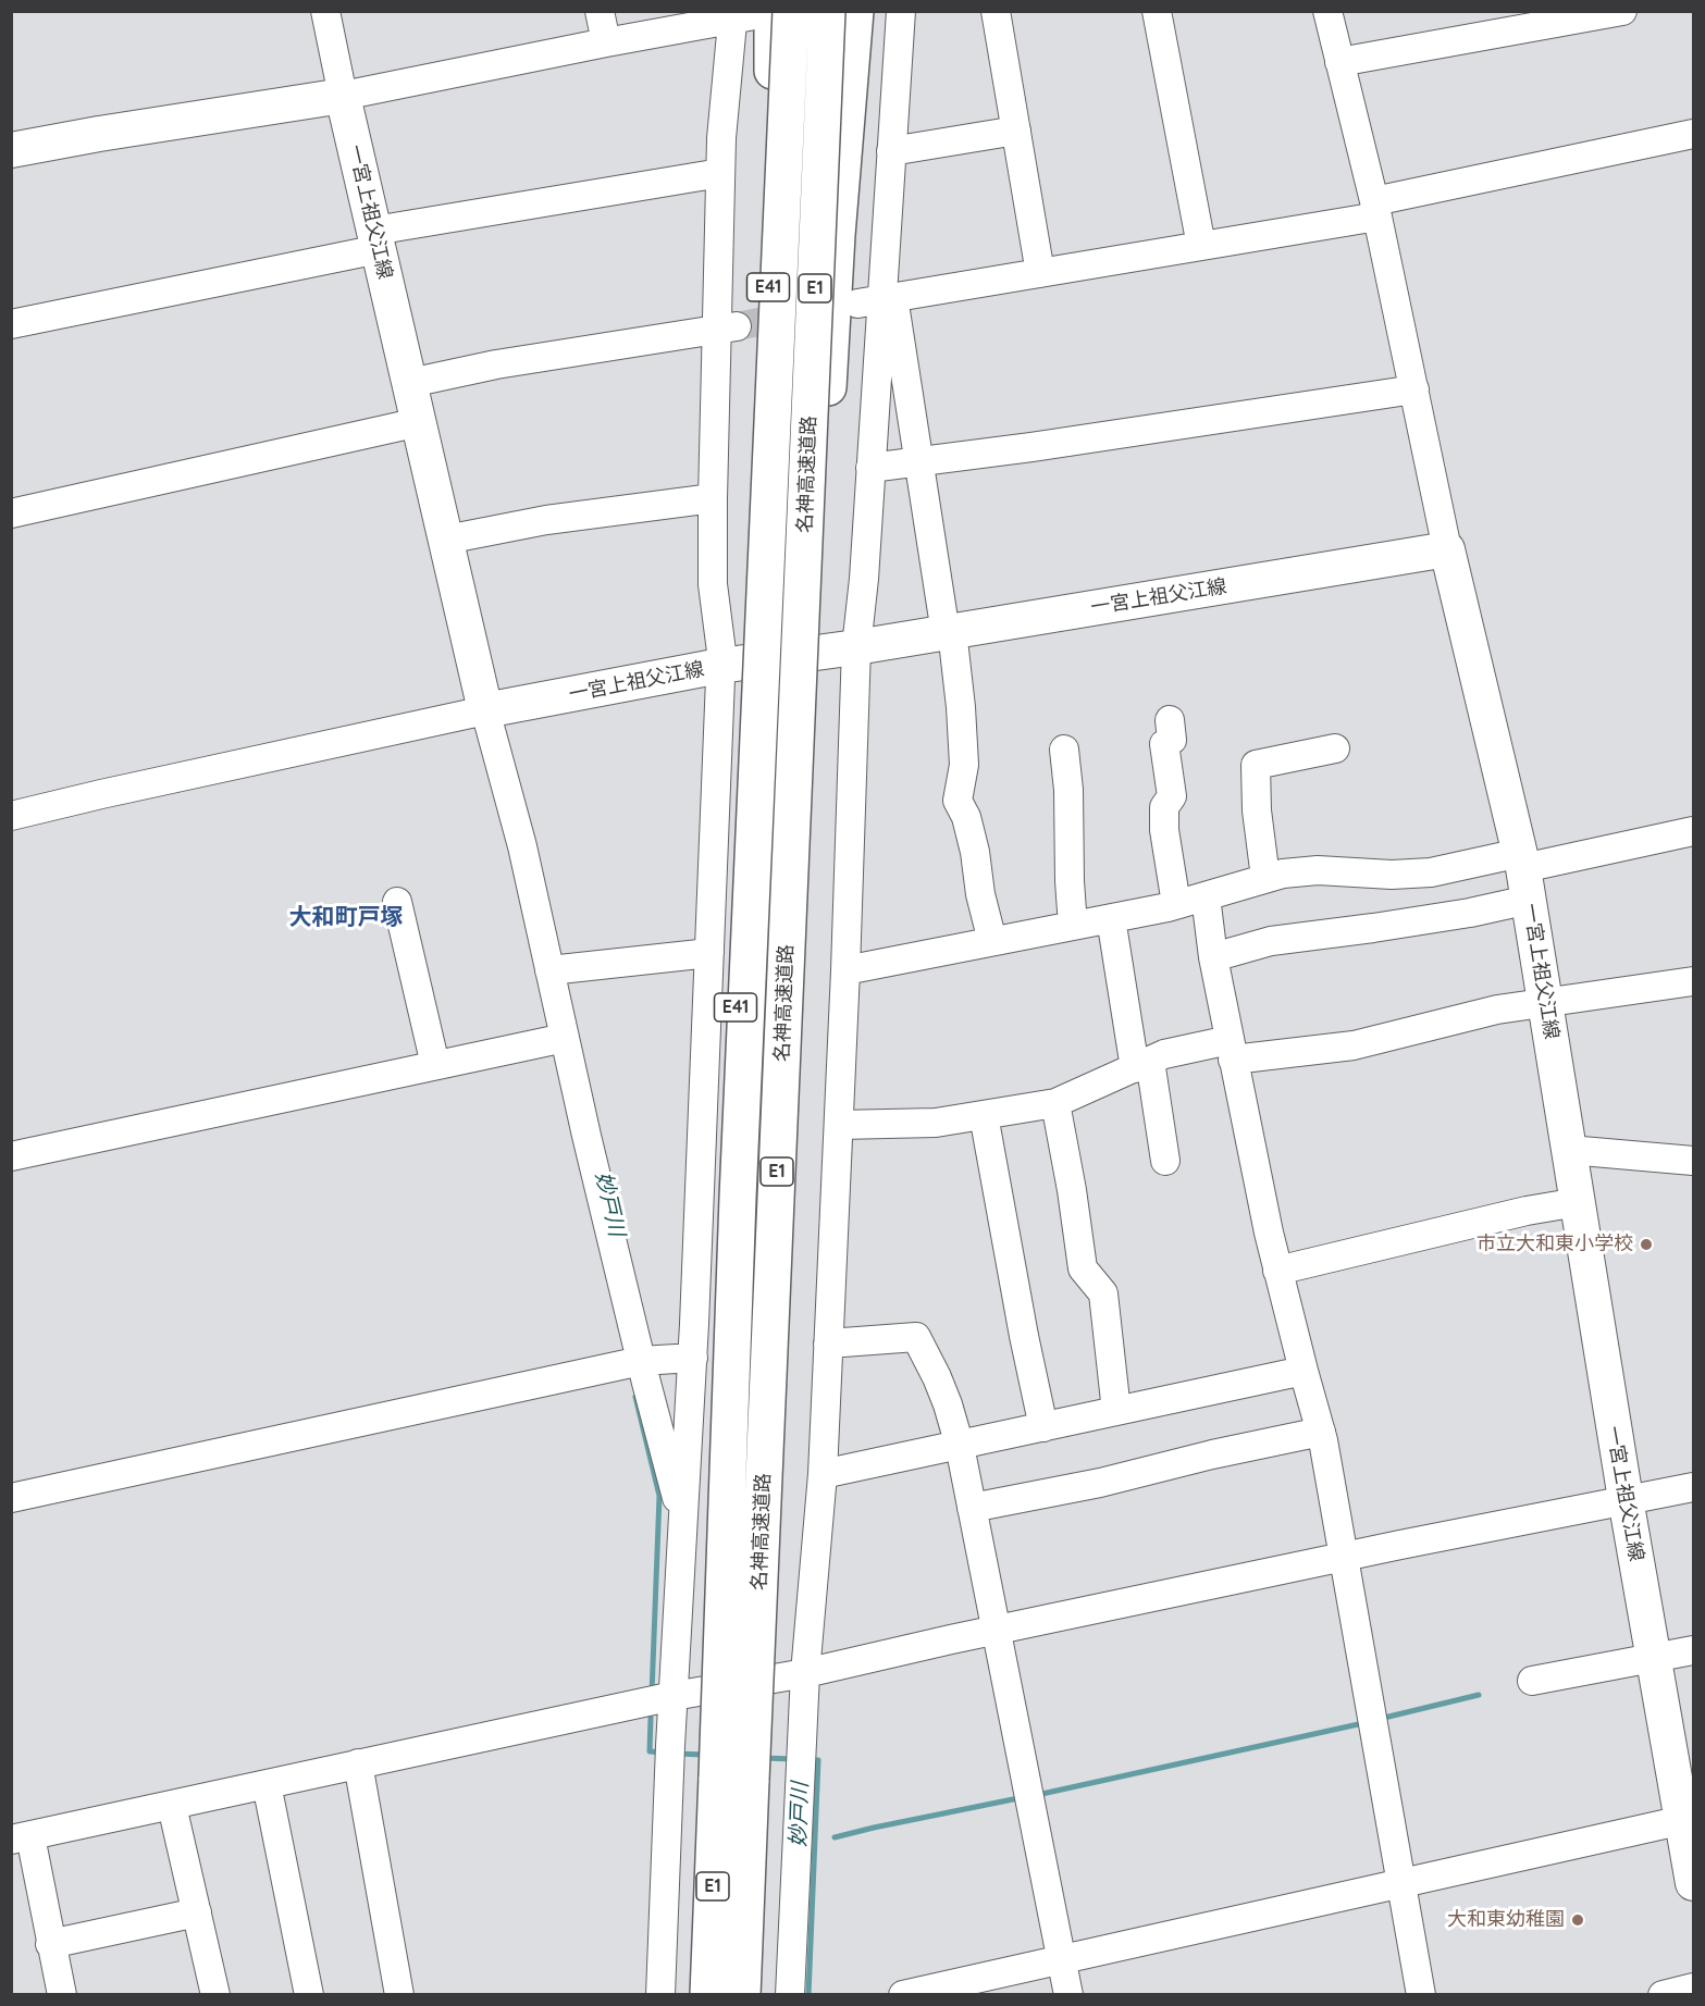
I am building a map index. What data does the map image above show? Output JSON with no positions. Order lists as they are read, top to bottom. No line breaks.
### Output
{"streets":{"highway":["E41","E1","名神高速道路"],"main road":["一宮上祖父江線"]},"crossings":[["E41","名神高速道路"]],"districts":["大和町戸塚"],"water":["妙戸川"],"places":["市立大和東小学校","大和東幼稚園"]}
